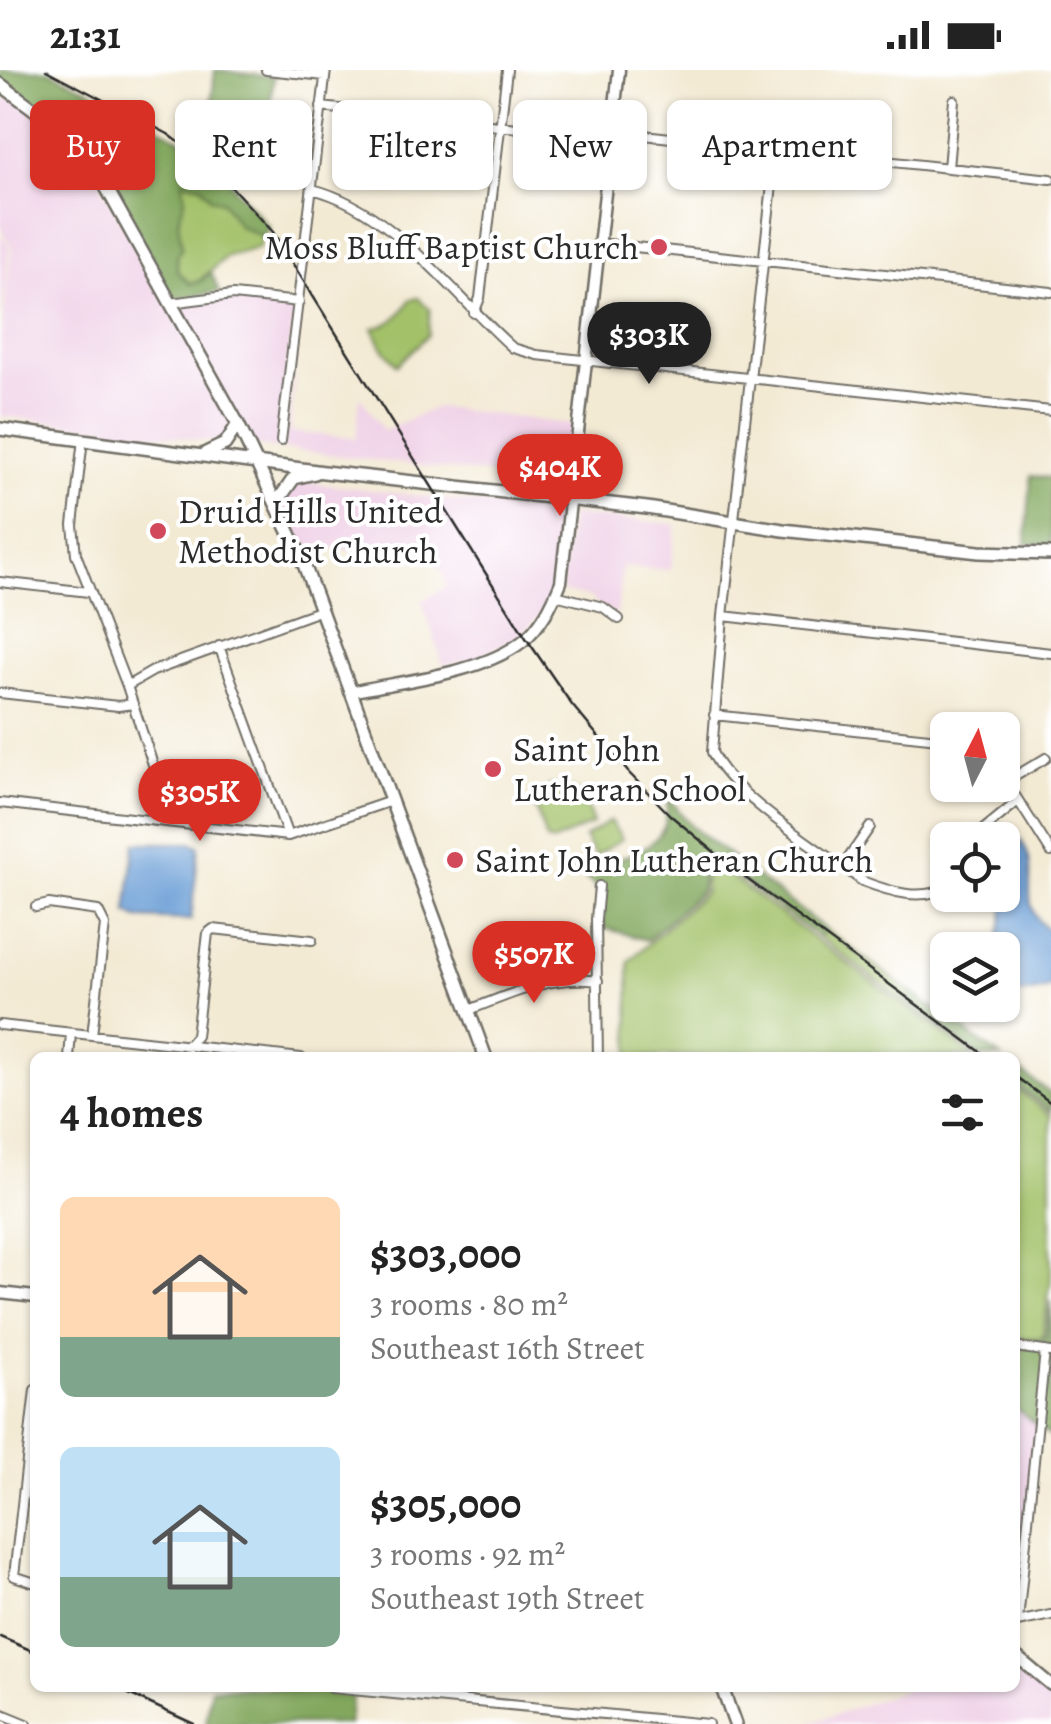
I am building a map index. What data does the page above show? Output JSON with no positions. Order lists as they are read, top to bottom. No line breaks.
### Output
{"places":["Moss Bluff Baptist Church","Druid Hills United Methodist Church","Saint John Lutheran School","Saint John Lutheran Church"],"north":"top","page":{"status":"21:31","chip":["Buy","Rent","Filters","New","Apartment"],"price":["$303K","$404K","$305K","$507K"],"heading":"4 homes","list":[{"name":"$303,000","note":"3 rooms · 80 m² · Southeast 16th Street"},{"name":"$305,000","note":"3 rooms · 92 m² · Southeast 19th Street"}]}}
